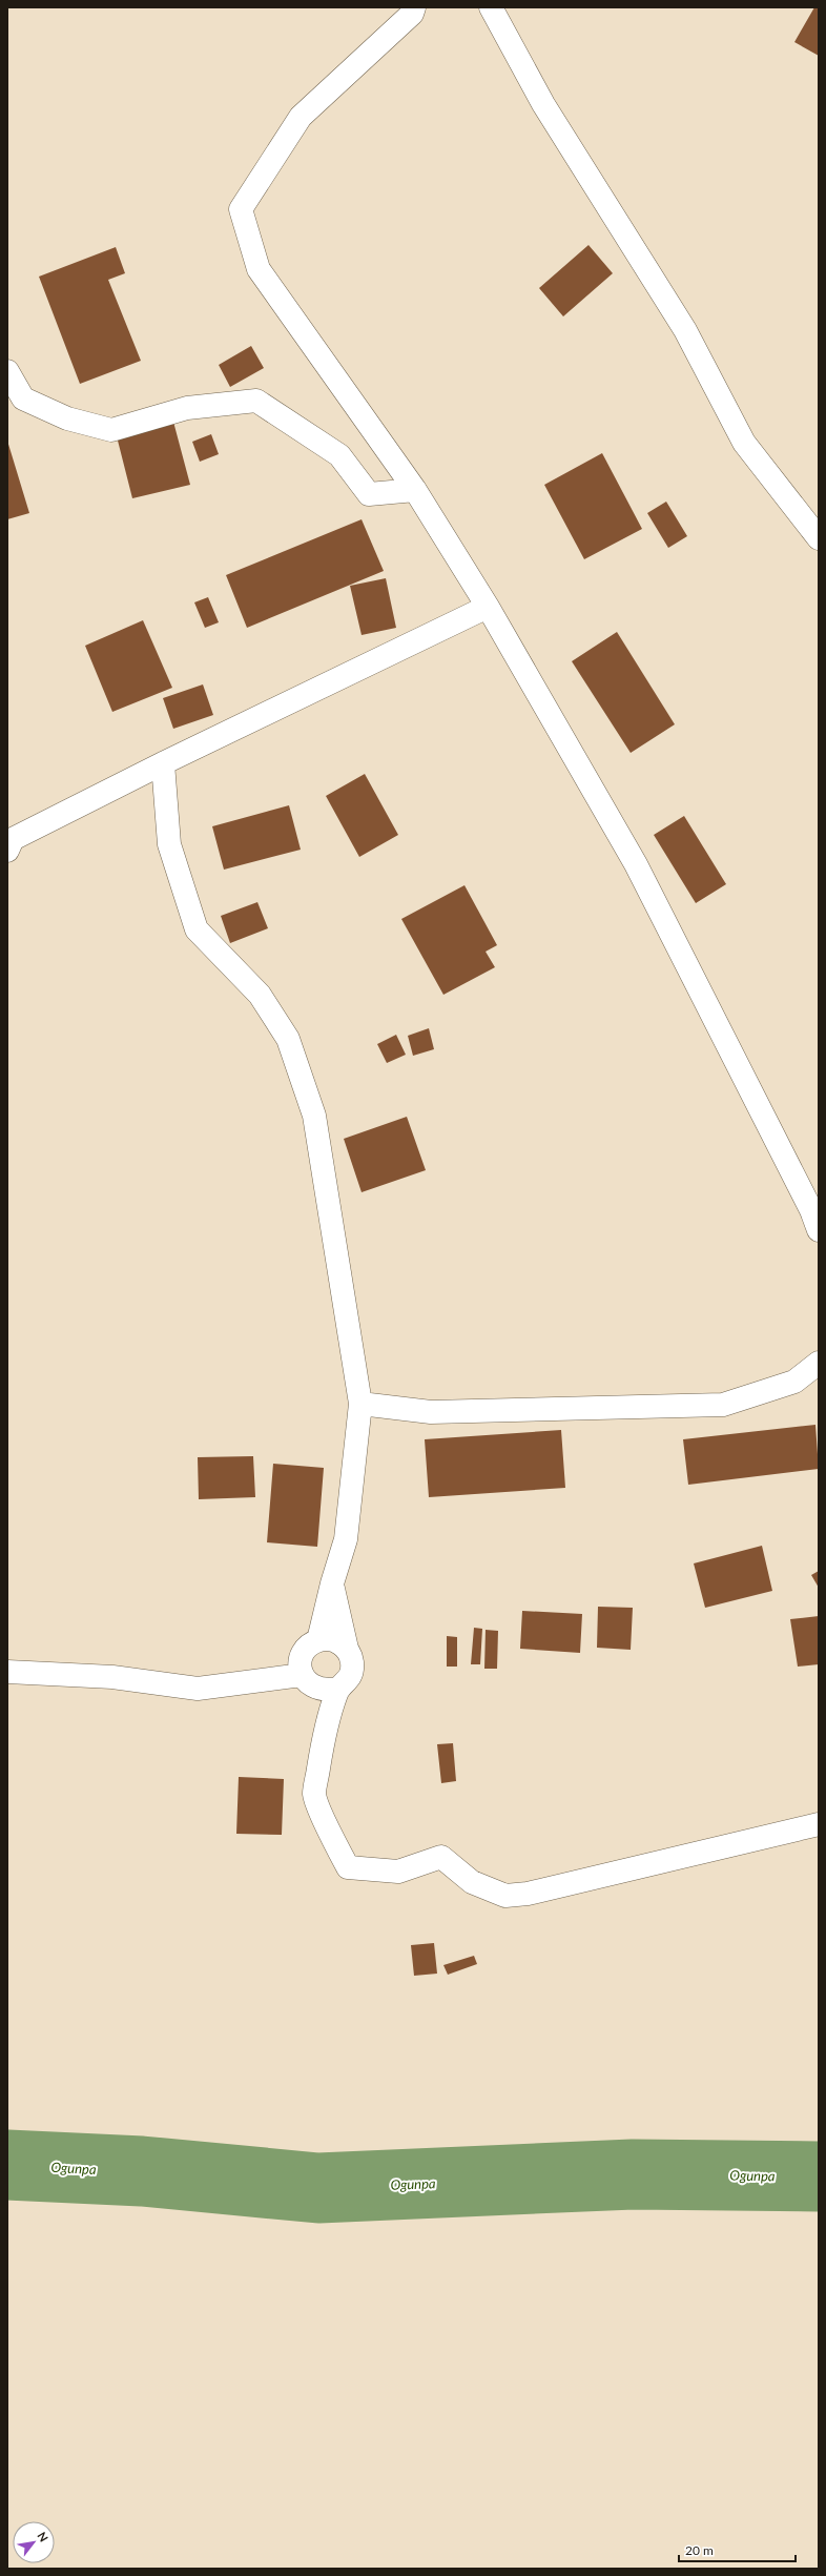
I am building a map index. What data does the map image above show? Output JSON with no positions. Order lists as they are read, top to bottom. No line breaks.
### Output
{"water":["Ogunpa"],"scale_bar":"20 m","north":"top right"}
